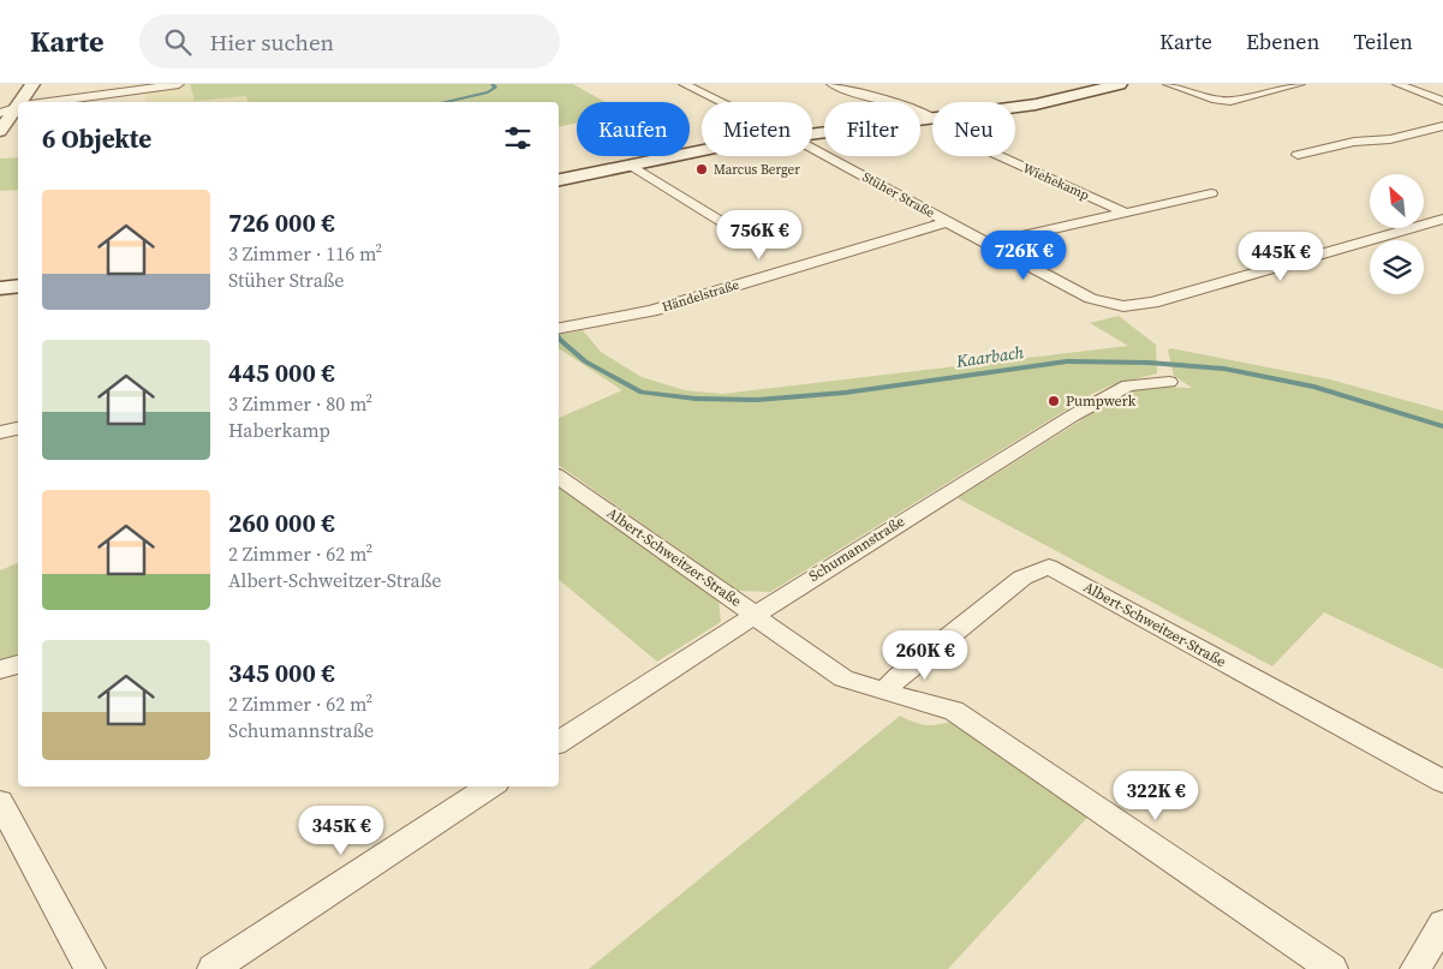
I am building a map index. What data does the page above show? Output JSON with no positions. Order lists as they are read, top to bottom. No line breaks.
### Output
{"streets":{"street":["Wiehekamp","Stüher Straße","Händelstraße","Schumannstraße","Albert-Schweitzer-Straße"]},"crossings":[["Wiehekamp","Stüher Straße"],["Stüher Straße","Händelstraße"],["Schumannstraße","Albert-Schweitzer-Straße"]],"water":["Kaarbach"],"places":["Marcus Berger","Pumpwerk"],"north":"top left","page":{"header":"Karte","search":"Hier suchen","nav":["Karte","Ebenen","Teilen"],"chip":["Kaufen","Mieten","Filter","Neu"],"heading":"6 Objekte","list":[{"name":"726 000 €","note":"3 Zimmer · 116 m² · Stüher Straße"},{"name":"445 000 €","note":"3 Zimmer · 80 m² · Haberkamp"},{"name":"260 000 €","note":"2 Zimmer · 62 m² · Albert-Schweitzer-Straße"},{"name":"345 000 €","note":"2 Zimmer · 62 m² · Schumannstraße"}],"price":["756K €","726K €","445K €","260K €","322K €","345K €"]}}
